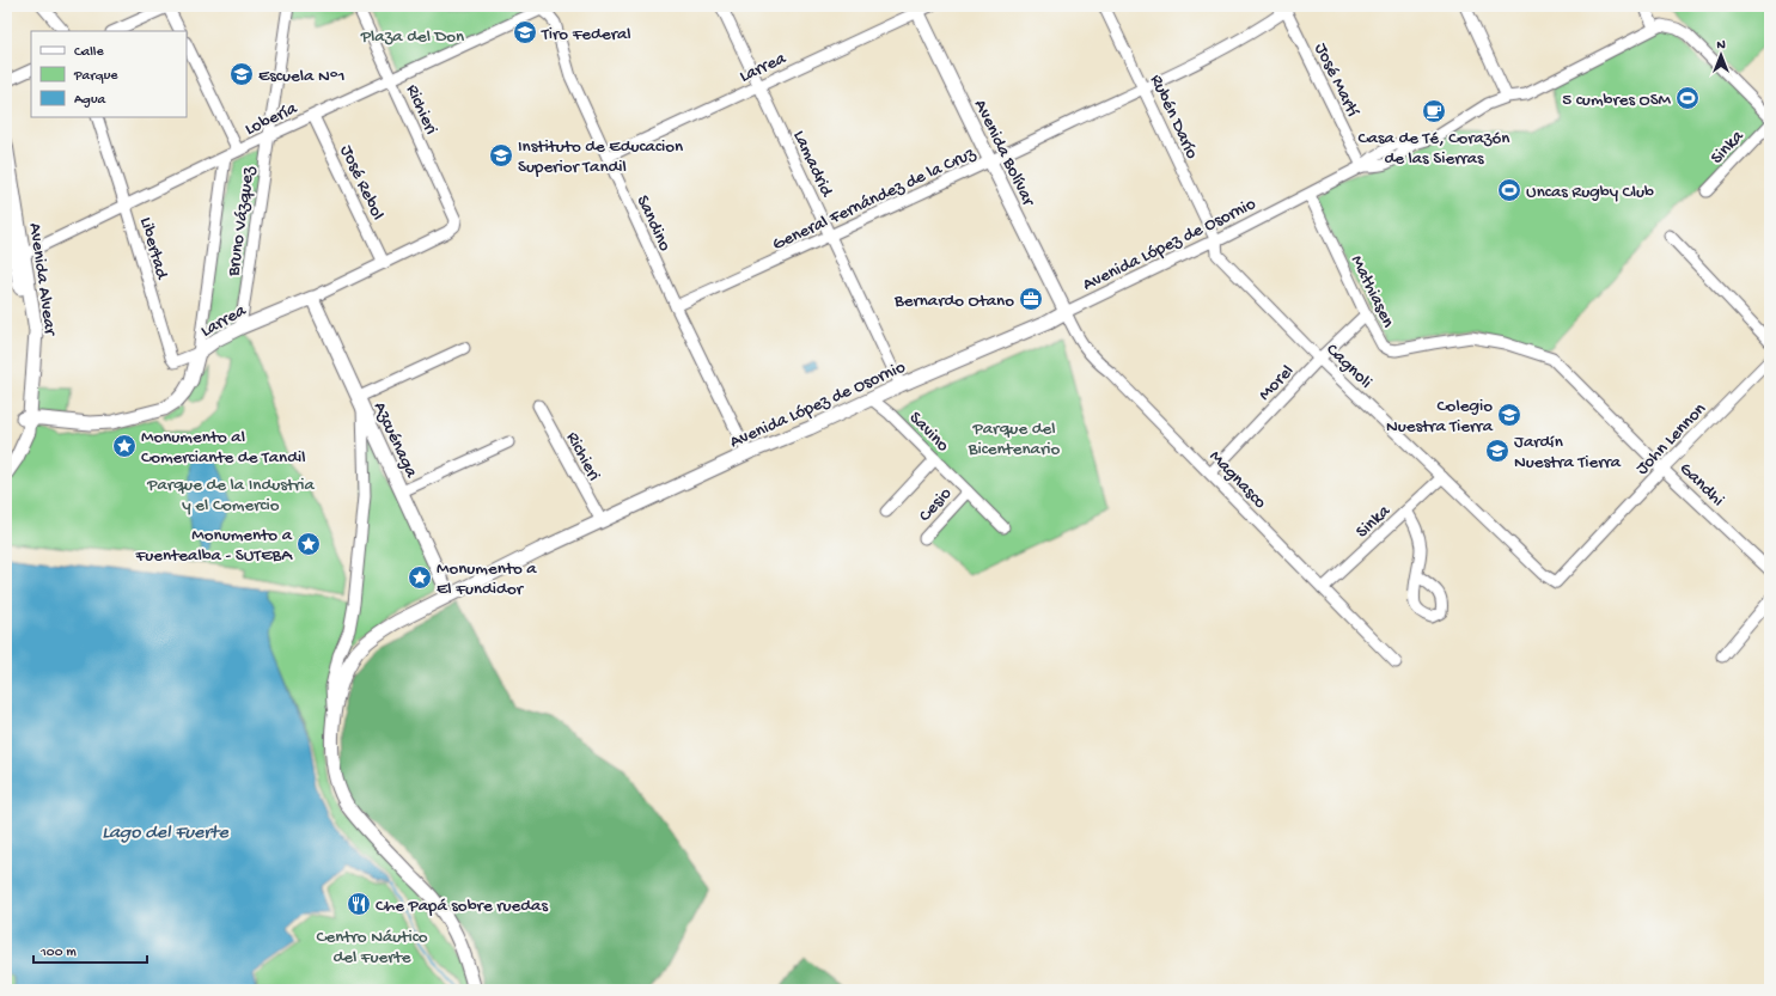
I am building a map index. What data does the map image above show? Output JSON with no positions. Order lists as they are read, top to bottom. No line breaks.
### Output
{"streets":{"main road":["Larrea","Avenida Bolívar","Avenida López de Osornio","Avenida Alvear","Azcuénaga"],"street":["José Martí","Richieri","Rubén Darío","Lobería","Sinka","Lamadrid","José Rebol","General Fernández de la Cruz","Bruno Vázquez","Sandino","Libertad","Mathiasen","Cagnoli","Morel","Savino","John Lennon","Magnasco","Gandhi","Cesio"]},"crossings":[["Larrea","Richieri"],["Larrea","Avenida Bolívar"],["Larrea","Lamadrid"],["Larrea","José Rebol"],["Larrea","Bruno Vázquez"],["Larrea","Sandino"],["Larrea","Libertad"],["Larrea","Avenida Alvear"],["Larrea","Azcuénaga"],["José Martí","General Fernández de la Cruz"],["José Martí","Avenida López de Osornio"],["Richieri","Lobería"],["Richieri","Avenida López de Osornio"],["Rubén Darío","General Fernández de la Cruz"],["Rubén Darío","Avenida López de Osornio"],["Rubén Darío","Cagnoli"],["Lobería","José Rebol"],["Lobería","Bruno Vázquez"],["Lobería","Sandino"],["Lobería","Libertad"],["Lobería","Avenida Alvear"],["Sinka","Cagnoli"],["Sinka","Magnasco"],["Avenida Bolívar","General Fernández de la Cruz"],["Avenida Bolívar","Avenida López de Osornio"],["Avenida Bolívar","Magnasco"],["Lamadrid","General Fernández de la Cruz"],["Lamadrid","Avenida López de Osornio"],["General Fernández de la Cruz","Sandino"],["Bruno Vázquez","Libertad"],["Sandino","Avenida López de Osornio"],["Avenida López de Osornio","Mathiasen"],["Avenida López de Osornio","Cagnoli"],["Avenida López de Osornio","Savino"],["Avenida López de Osornio","Azcuénaga"],["Avenida López de Osornio","Magnasco"],["Mathiasen","Morel"],["Mathiasen","Gandhi"],["Cagnoli","Morel"],["Cagnoli","John Lennon"],["Morel","Magnasco"],["Savino","Cesio"],["John Lennon","Gandhi"]],"water":["Lago del Fuerte"],"parks":["Plaza del Don","Parque del Bicentenario","Parque de la Industria y el Comercio","Centro Náutico del Fuerte"],"places":{"school or university":["Tiro Federal","Escuela N°1","Instituto de Educacion Superior Tandil","Colegio Nuestra Tierra","Jardín Nuestra Tierra"],"sports":["5 cumbres OSM","Uncas Rugby Club"],"cafe":["Casa de Té, Corazón de las Sierras"],"office":["Bernardo Otano"],"place":["Monumento al Comerciante de Tandil","Monumento a Fuentealba - SUTEBA","Monumento a El Fundidor"],"restaurant":["Che Papá sobre ruedas"]},"legend":["Calle","Parque","Agua"],"scale_bar":"100 m","north":"top"}
